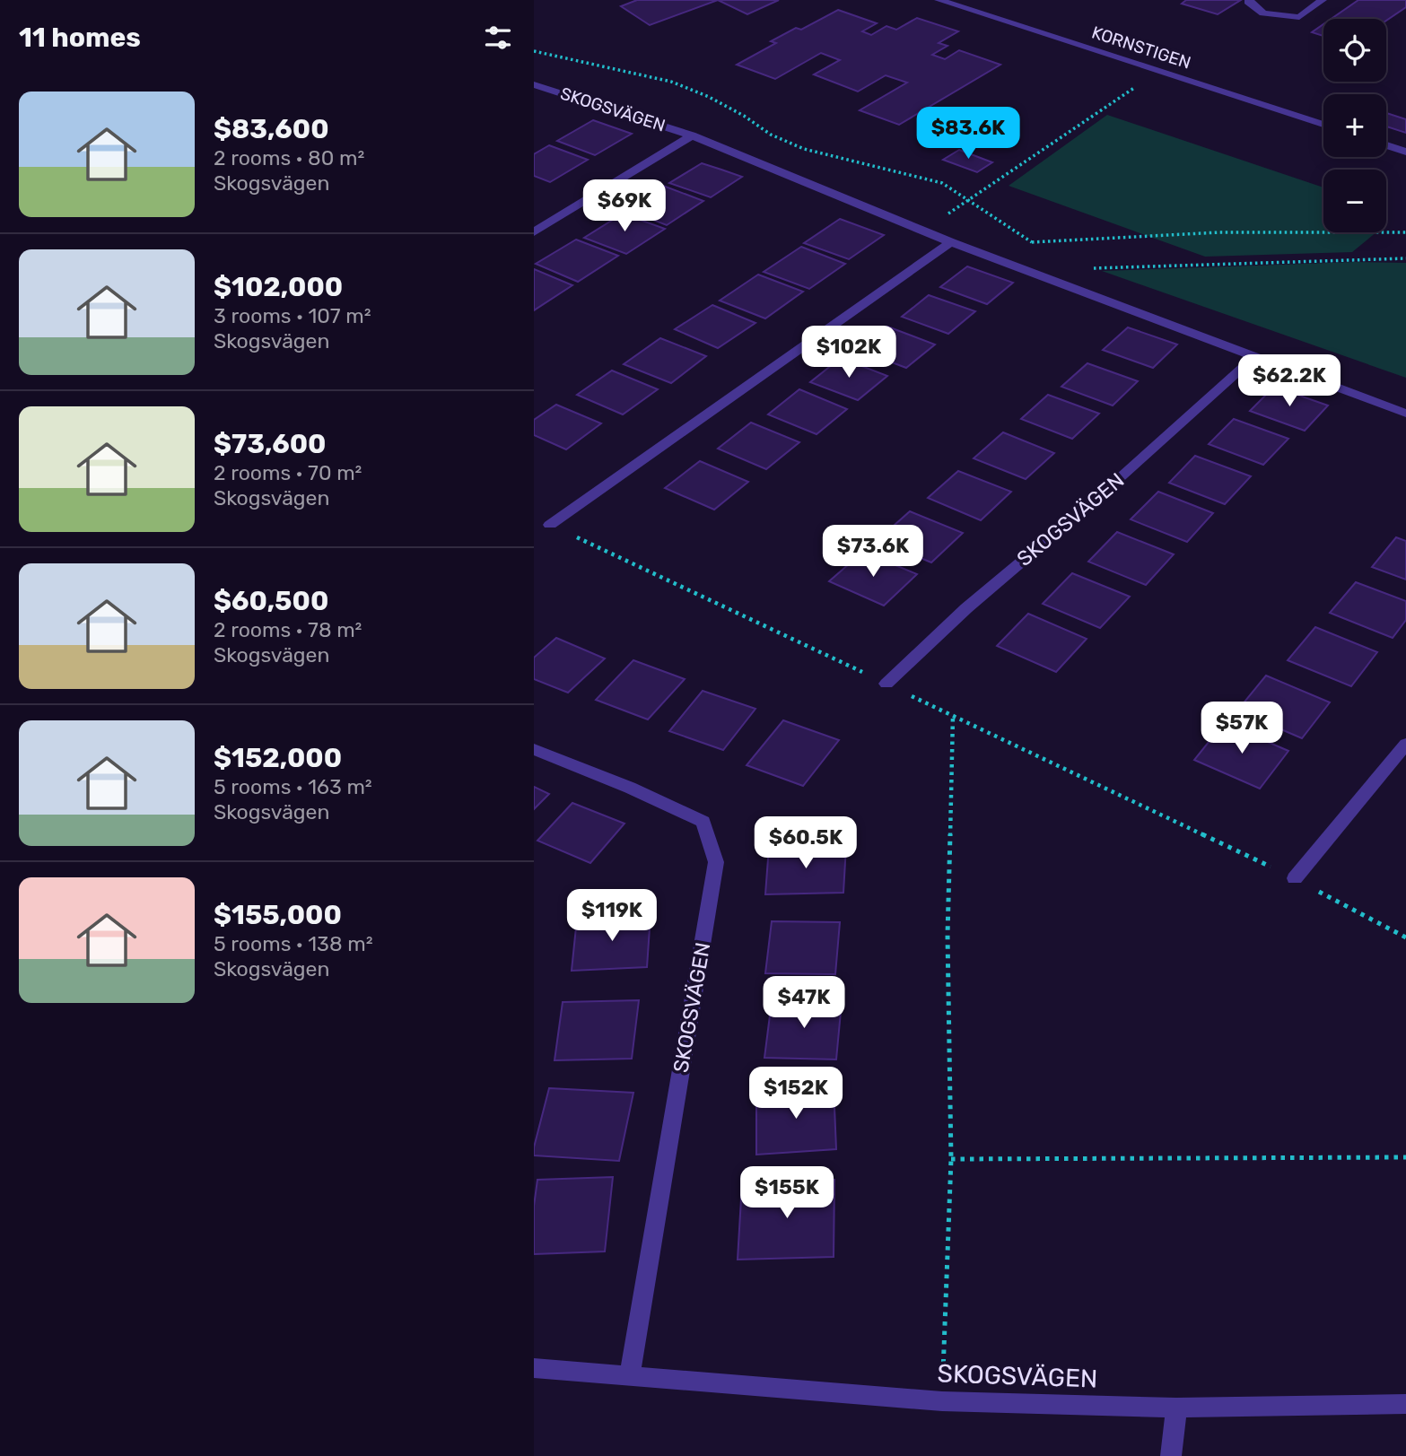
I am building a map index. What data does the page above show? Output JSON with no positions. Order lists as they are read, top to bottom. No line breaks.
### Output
{"streets":{"street":["KORNSTIGEN","SKOGSVÄGEN"]},"page":{"heading":"11 homes","map_buttons":["+","−"],"list":[{"name":"$83,600","note":"2 rooms · 80 m² · Skogsvägen"},{"name":"$102,000","note":"3 rooms · 107 m² · Skogsvägen"},{"name":"$73,600","note":"2 rooms · 70 m² · Skogsvägen"},{"name":"$60,500","note":"2 rooms · 78 m² · Skogsvägen"},{"name":"$152,000","note":"5 rooms · 163 m² · Skogsvägen"},{"name":"$155,000","note":"5 rooms · 138 m² · Skogsvägen"}],"price":["$83.6K","$69K","$102K","$62.2K","$73.6K","$57K","$60.5K","$119K","$47K","$152K","$155K"]}}
